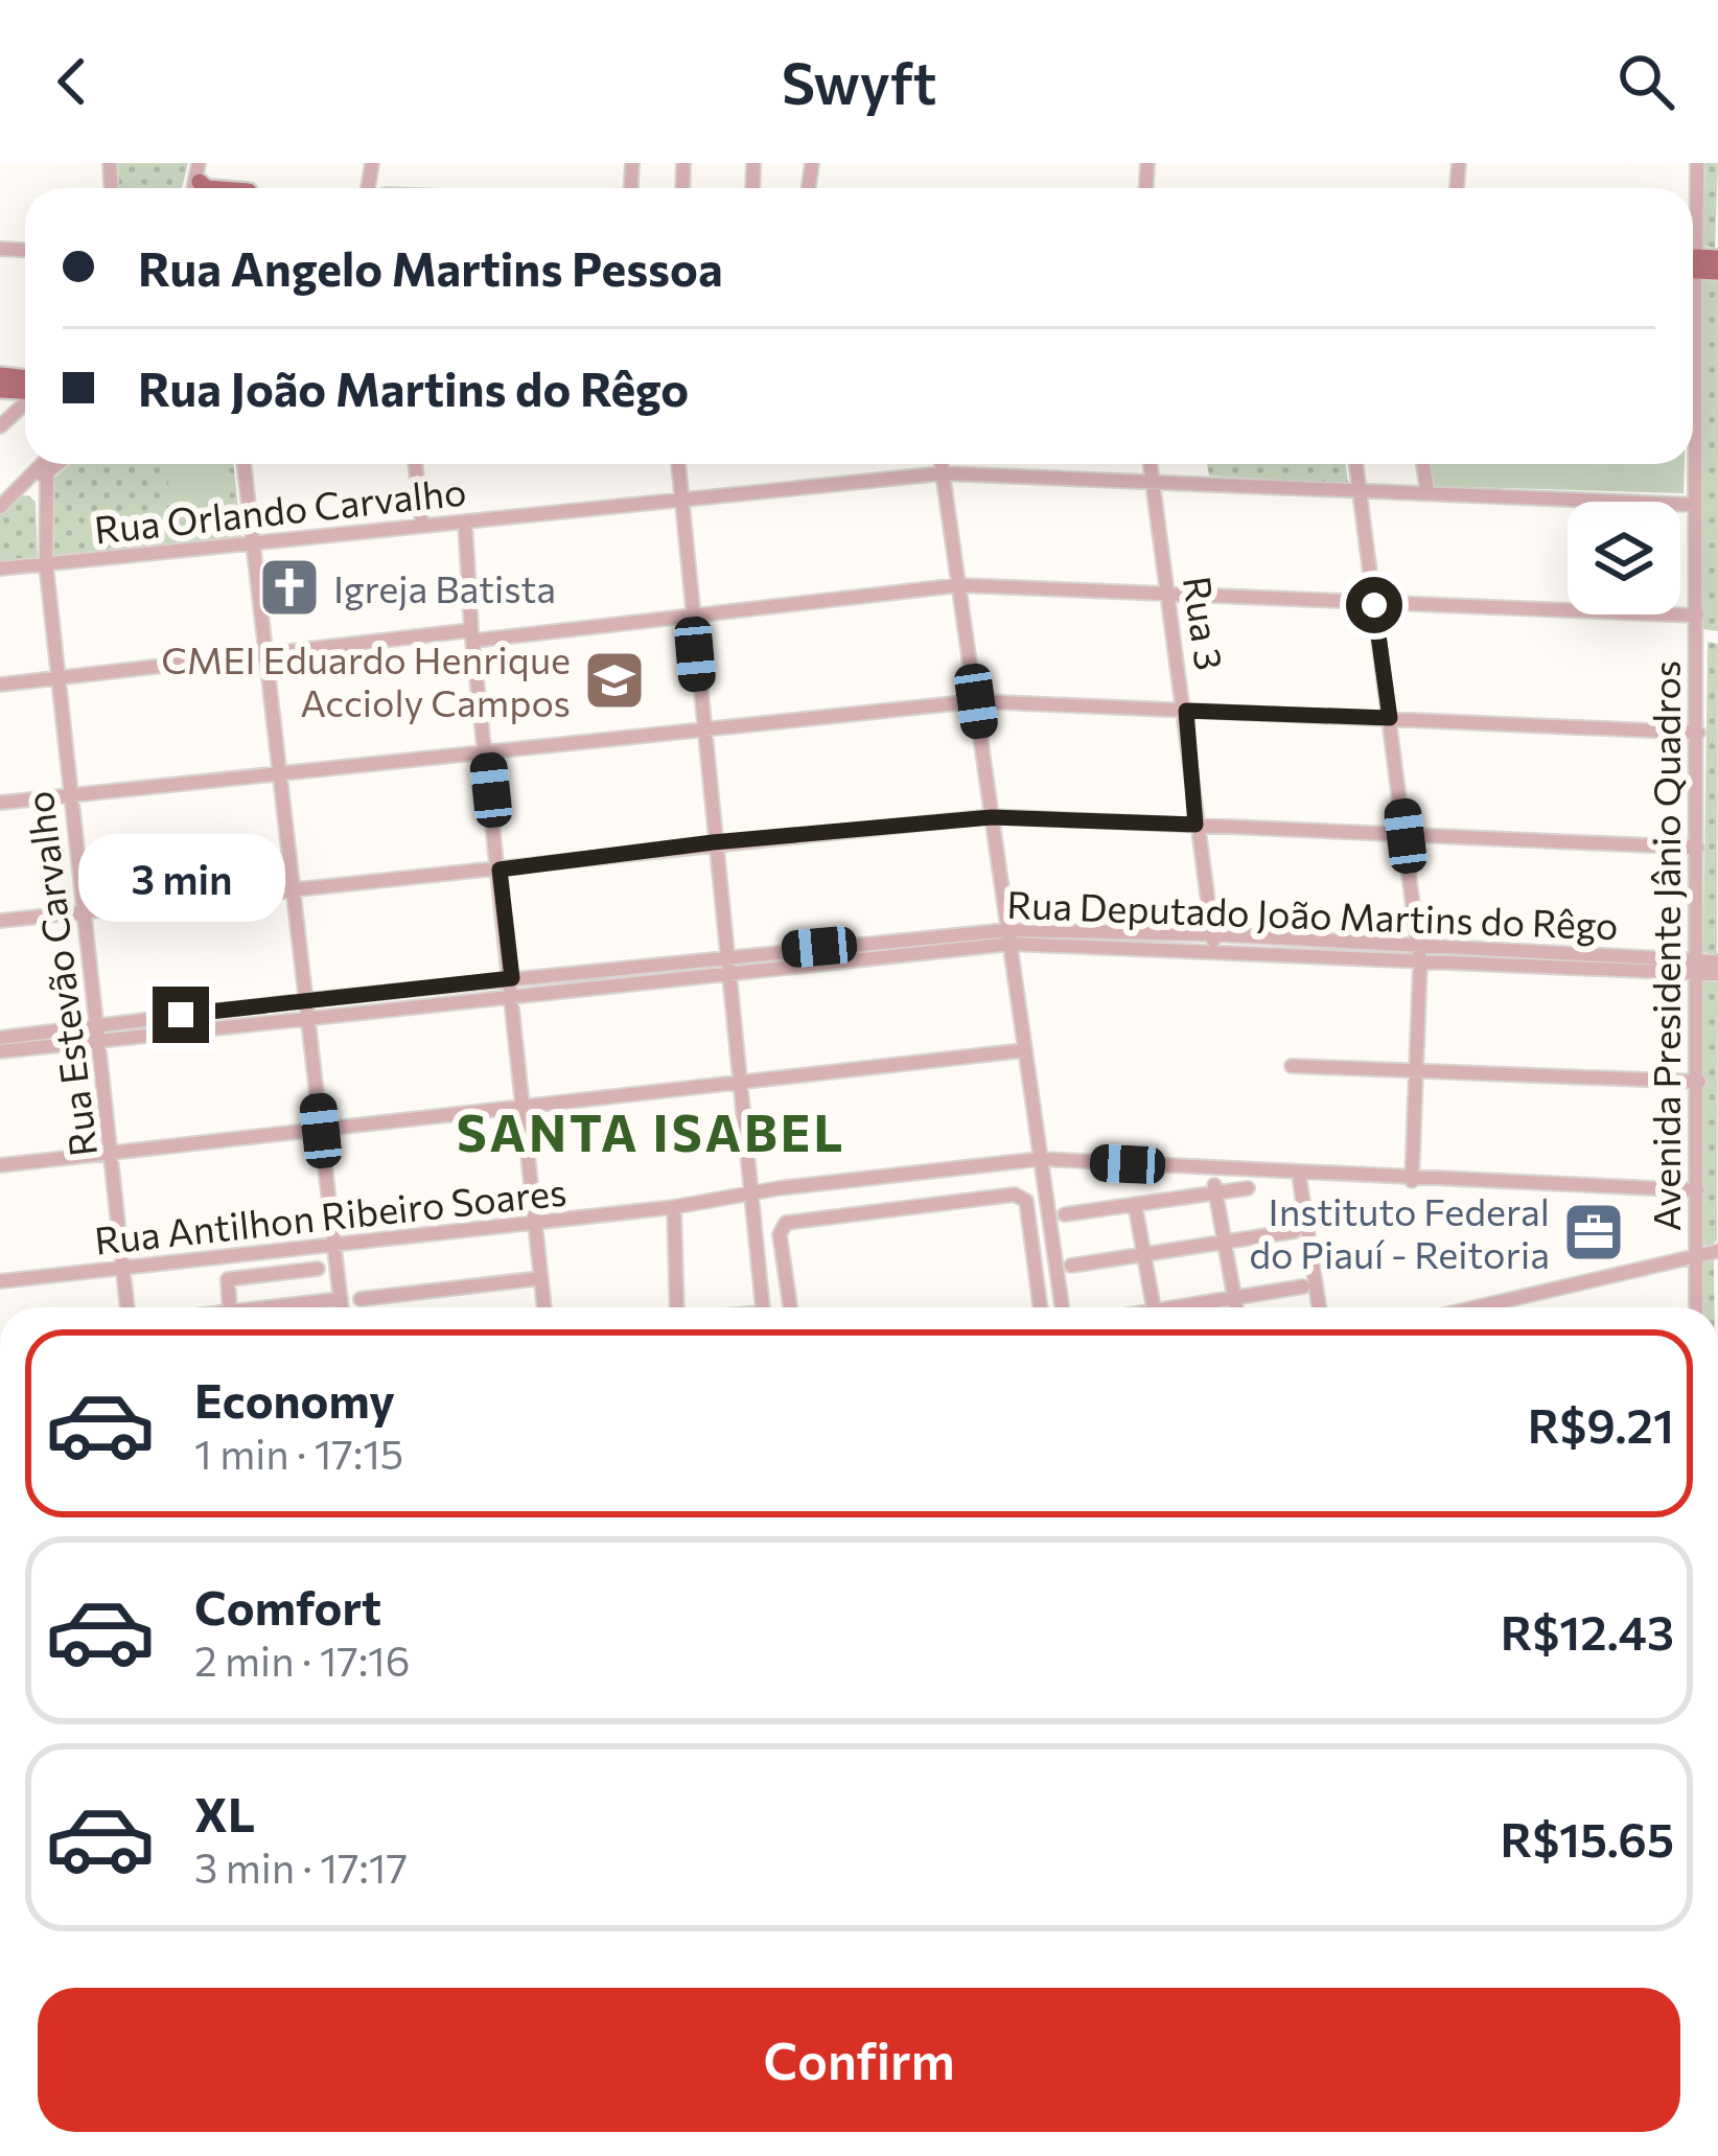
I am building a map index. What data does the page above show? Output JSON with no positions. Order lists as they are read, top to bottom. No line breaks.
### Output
{"streets":{"street":["Rua Orlando Carvalho","Rua 3","Rua Deputado João Martins do Rêgo","Avenida Presidente Jânio Quadros","Rua Estevão Carvalho","Rua Antilhon Ribeiro Soares"]},"crossings":[["Rua Orlando Carvalho","Rua 3"],["Rua Orlando Carvalho","Avenida Presidente Jânio Quadros"],["Rua Orlando Carvalho","Rua Estevão Carvalho"],["Rua 3","Rua Deputado João Martins do Rêgo"],["Rua Deputado João Martins do Rêgo","Avenida Presidente Jânio Quadros"],["Avenida Presidente Jânio Quadros","Rua Antilhon Ribeiro Soares"],["Rua Estevão Carvalho","Rua Antilhon Ribeiro Soares"]],"districts":["SANTA ISABEL"],"places":{"church":["Igreja Batista"],"school or university":["CMEI Eduardo Henrique Accioly Campos"],"office":["Instituto Federal do Piauí - Reitoria"]},"page":{"header":"Swyft","banner":["Rua Angelo Martins Pessoa","Rua João Martins do Rêgo"],"bubble":"3 min","list":[{"name":"Economy","note":"1 min · 17:15","value":"R$9.21"},{"name":"Comfort","note":"2 min · 17:16","value":"R$12.43"},{"name":"XL","note":"3 min · 17:17","value":"R$15.65"}],"buttons":"Confirm"}}
